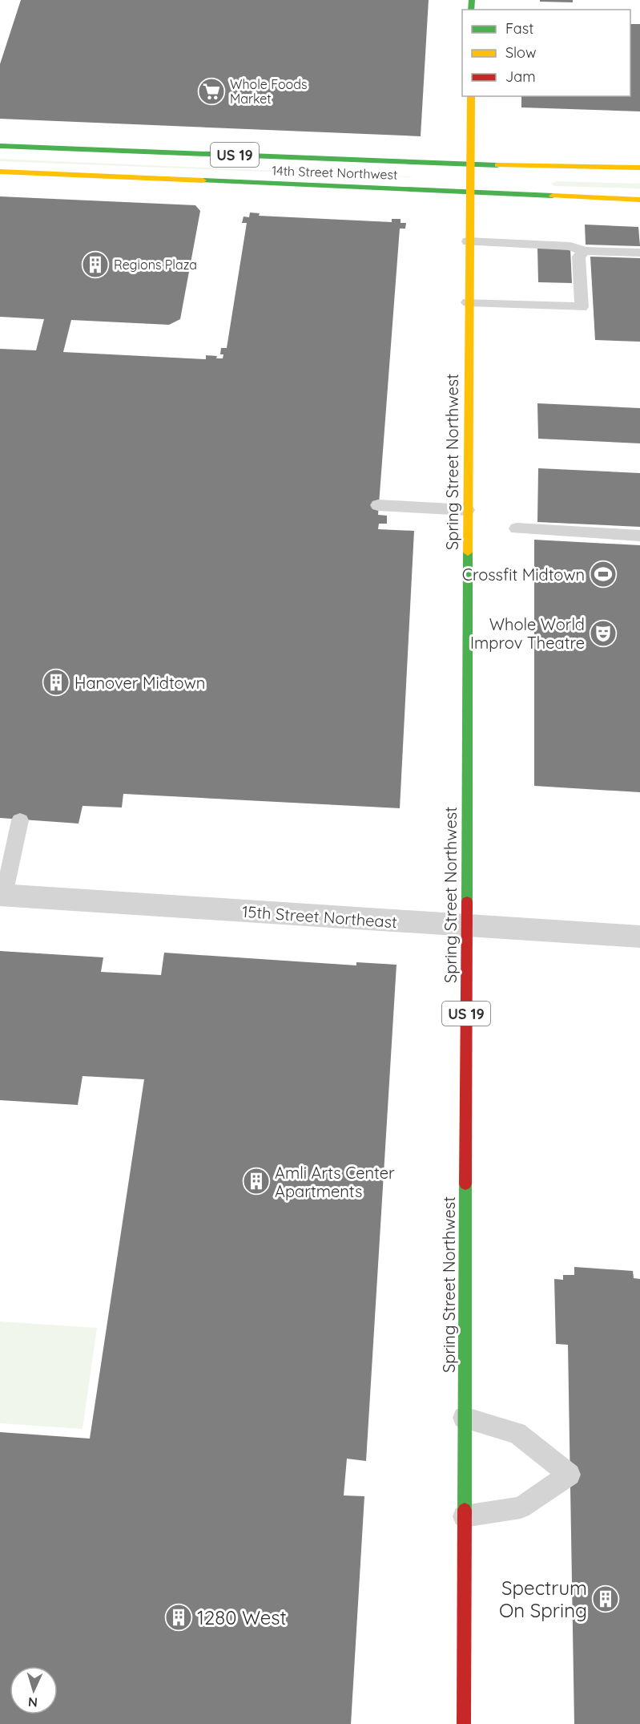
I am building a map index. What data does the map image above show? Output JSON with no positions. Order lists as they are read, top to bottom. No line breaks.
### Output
{"streets":{"main road":["US 19","14th Street Northwest","Spring Street Northwest"],"street":["15th Street Northeast"]},"crossings":[["14th Street Northwest","Spring Street Northwest"],["Spring Street Northwest","15th Street Northeast"]],"places":{"supermarket":["Whole Foods Market"],"building":["Regions Plaza","Hanover Midtown","Amli Arts Center Apartments","Spectrum On Spring","1280 West"],"sports":["Crossfit Midtown"],"theatre":["Whole World Improv Theatre"]},"legend":["Fast","Slow","Jam"],"north":"bottom"}
